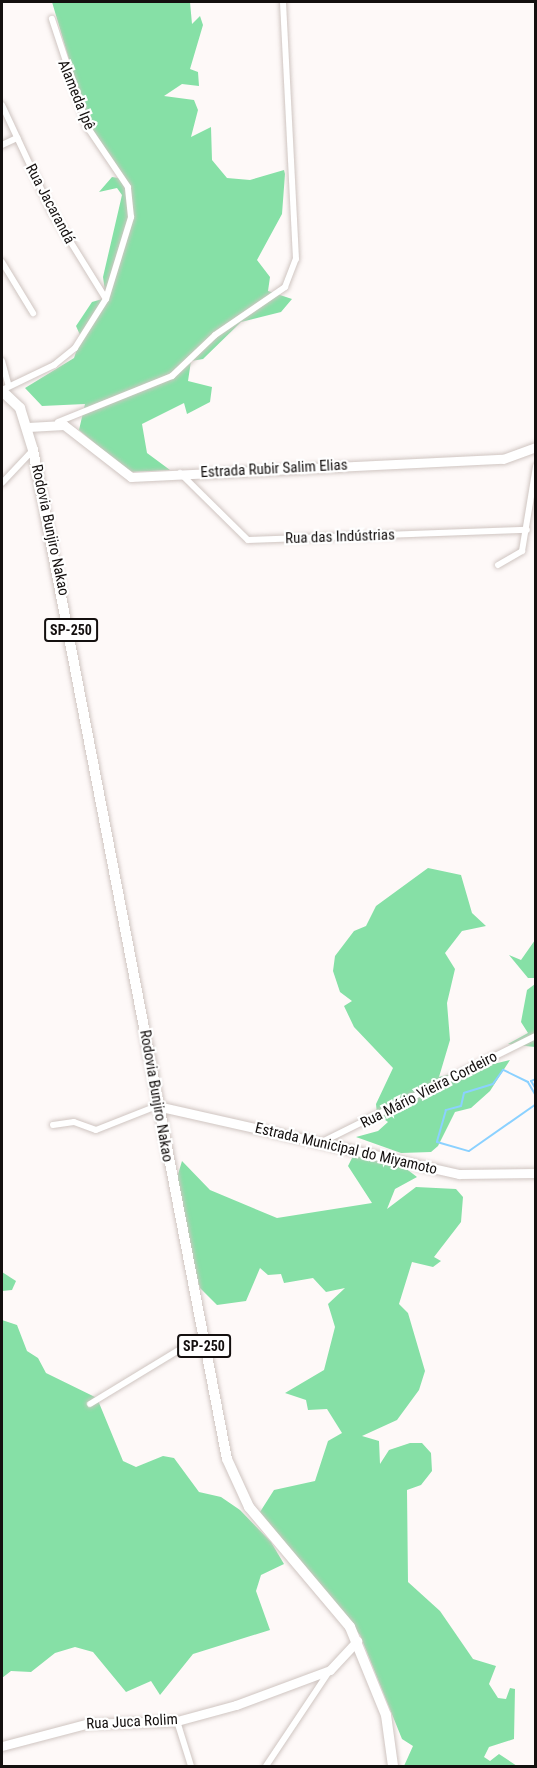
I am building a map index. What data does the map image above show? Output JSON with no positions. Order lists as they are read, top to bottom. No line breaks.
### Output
{"streets":{"main road":["Rodovia Bunjiro Nakao","SP-250"],"street":["Alameda Ipê","Rua Jacarandá","Estrada Rubir Salim Elias","Rua das Indústrias","Rua Mário Vieira Cordeiro","Estrada Municipal do Miyamoto","Rua Juca Rolim"]},"crossings":[["Alameda Ipê","Rua Jacarandá"],["Alameda Ipê","Rodovia Bunjiro Nakao"],["Estrada Rubir Salim Elias","Rua das Indústrias"],["Rodovia Bunjiro Nakao","Estrada Municipal do Miyamoto"],["Rua Mário Vieira Cordeiro","Estrada Municipal do Miyamoto"]]}
